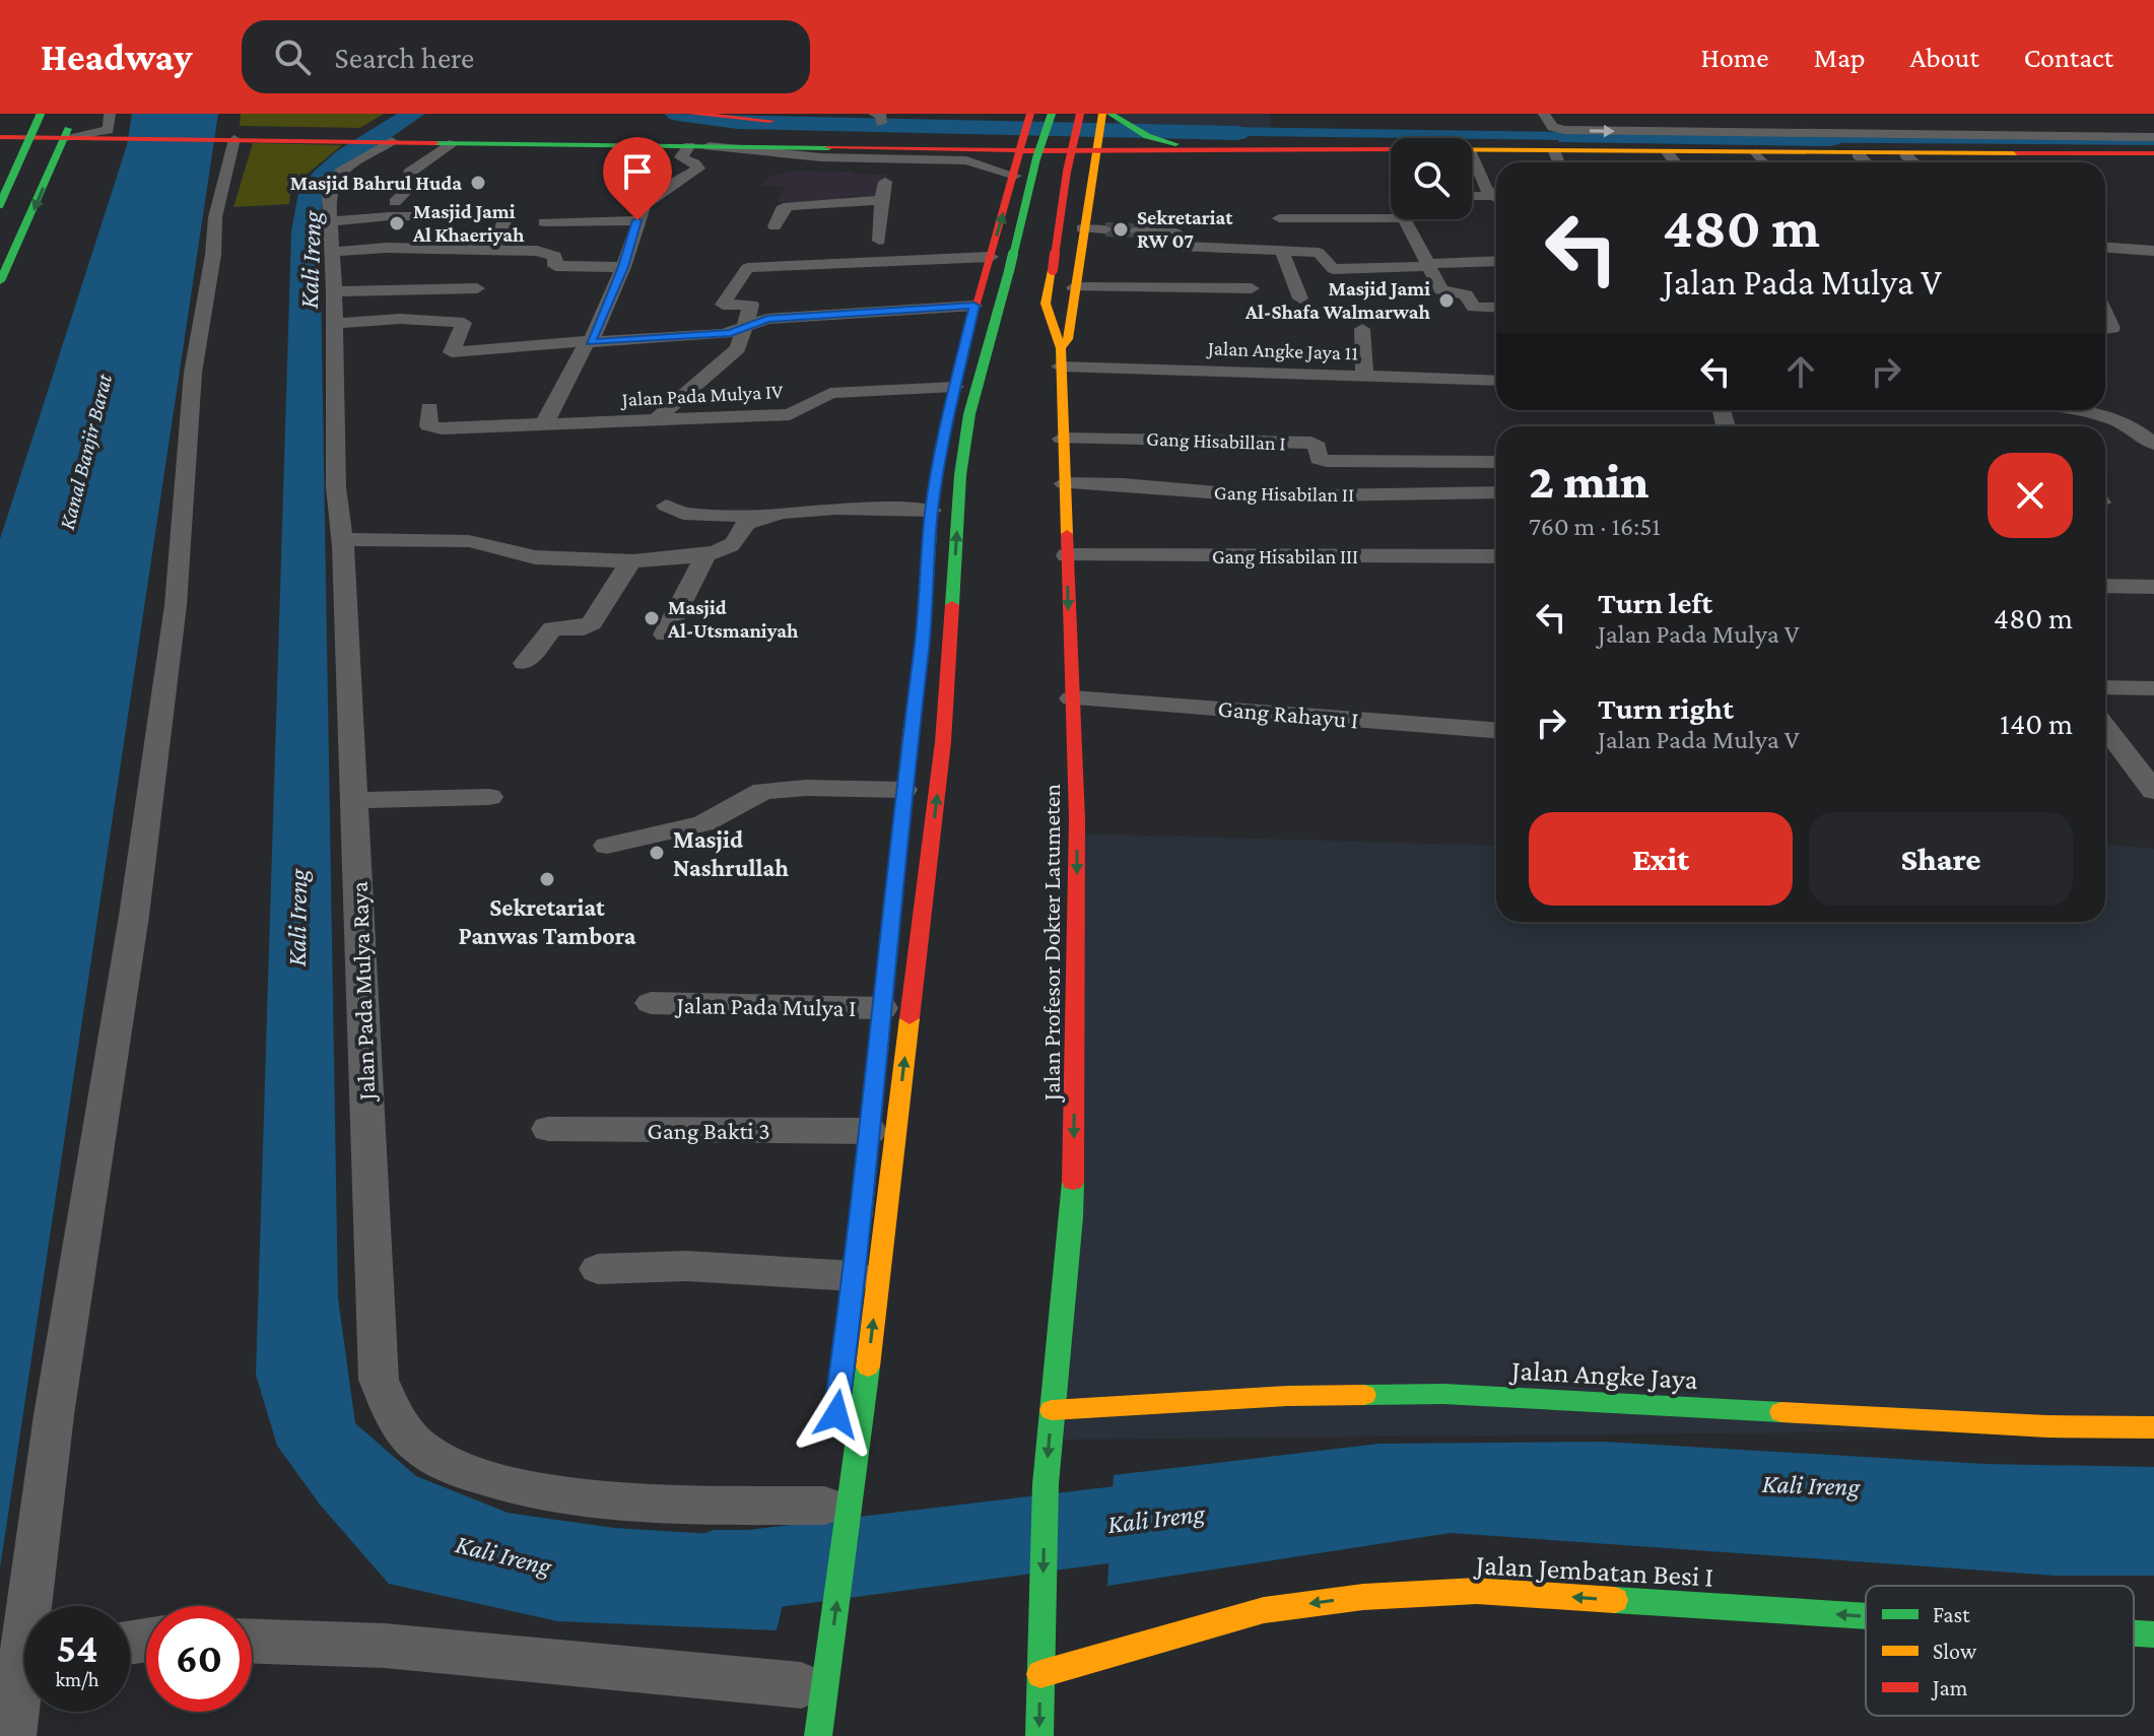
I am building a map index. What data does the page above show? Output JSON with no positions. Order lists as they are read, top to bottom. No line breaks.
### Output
{"streets":{"main road":["Jalan Profesor Dokter Latumeten","Jalan Angke Jaya","Jalan Jembatan Besi I"],"street":["Jalan Angke Jaya 11","Jalan Pada Mulya IV","Gang Hisabillan I","Gang Hisabilan II","Gang Hisabilan III","Gang Rahayu I","Jalan Pada Mulya Raya","Jalan Pada Mulya I","Gang Bakti 3"]},"crossings":[["Jalan Angke Jaya 11","Jalan Profesor Dokter Latumeten"],["Gang Hisabillan I","Jalan Profesor Dokter Latumeten"],["Gang Hisabilan II","Jalan Profesor Dokter Latumeten"],["Gang Hisabilan III","Jalan Profesor Dokter Latumeten"],["Gang Rahayu I","Jalan Profesor Dokter Latumeten"],["Jalan Profesor Dokter Latumeten","Jalan Angke Jaya"],["Jalan Profesor Dokter Latumeten","Jalan Jembatan Besi I"]],"one_way":["Jalan Jembatan Besi I"],"water":["Kali Ireng","Kanal Banjir Barat"],"places":["Masjid Bahrul Huda","Masjid Jami Al Khaeriyah","Sekretariat RW 07","Masjid Jami Al-Shafa Walmarwah","Masjid Al-Utsmaniyah","Masjid Nashrullah","Sekretariat Panwas Tambora"],"legend":["Fast","Slow","Jam"],"page":{"header":"Headway","search":"Search here","nav":["Home","Map","About","Contact"],"turn":["480 m","Jalan Pada Mulya V"],"heading":["2 min","760 m · 16:51"],"list":[{"name":"Turn left","note":"Jalan Pada Mulya V","value":"480 m"},{"name":"Turn right","note":"Jalan Pada Mulya V","value":"140 m"}],"buttons":["Exit","Share"],"speed":"54 km/h","limit":"60"}}
